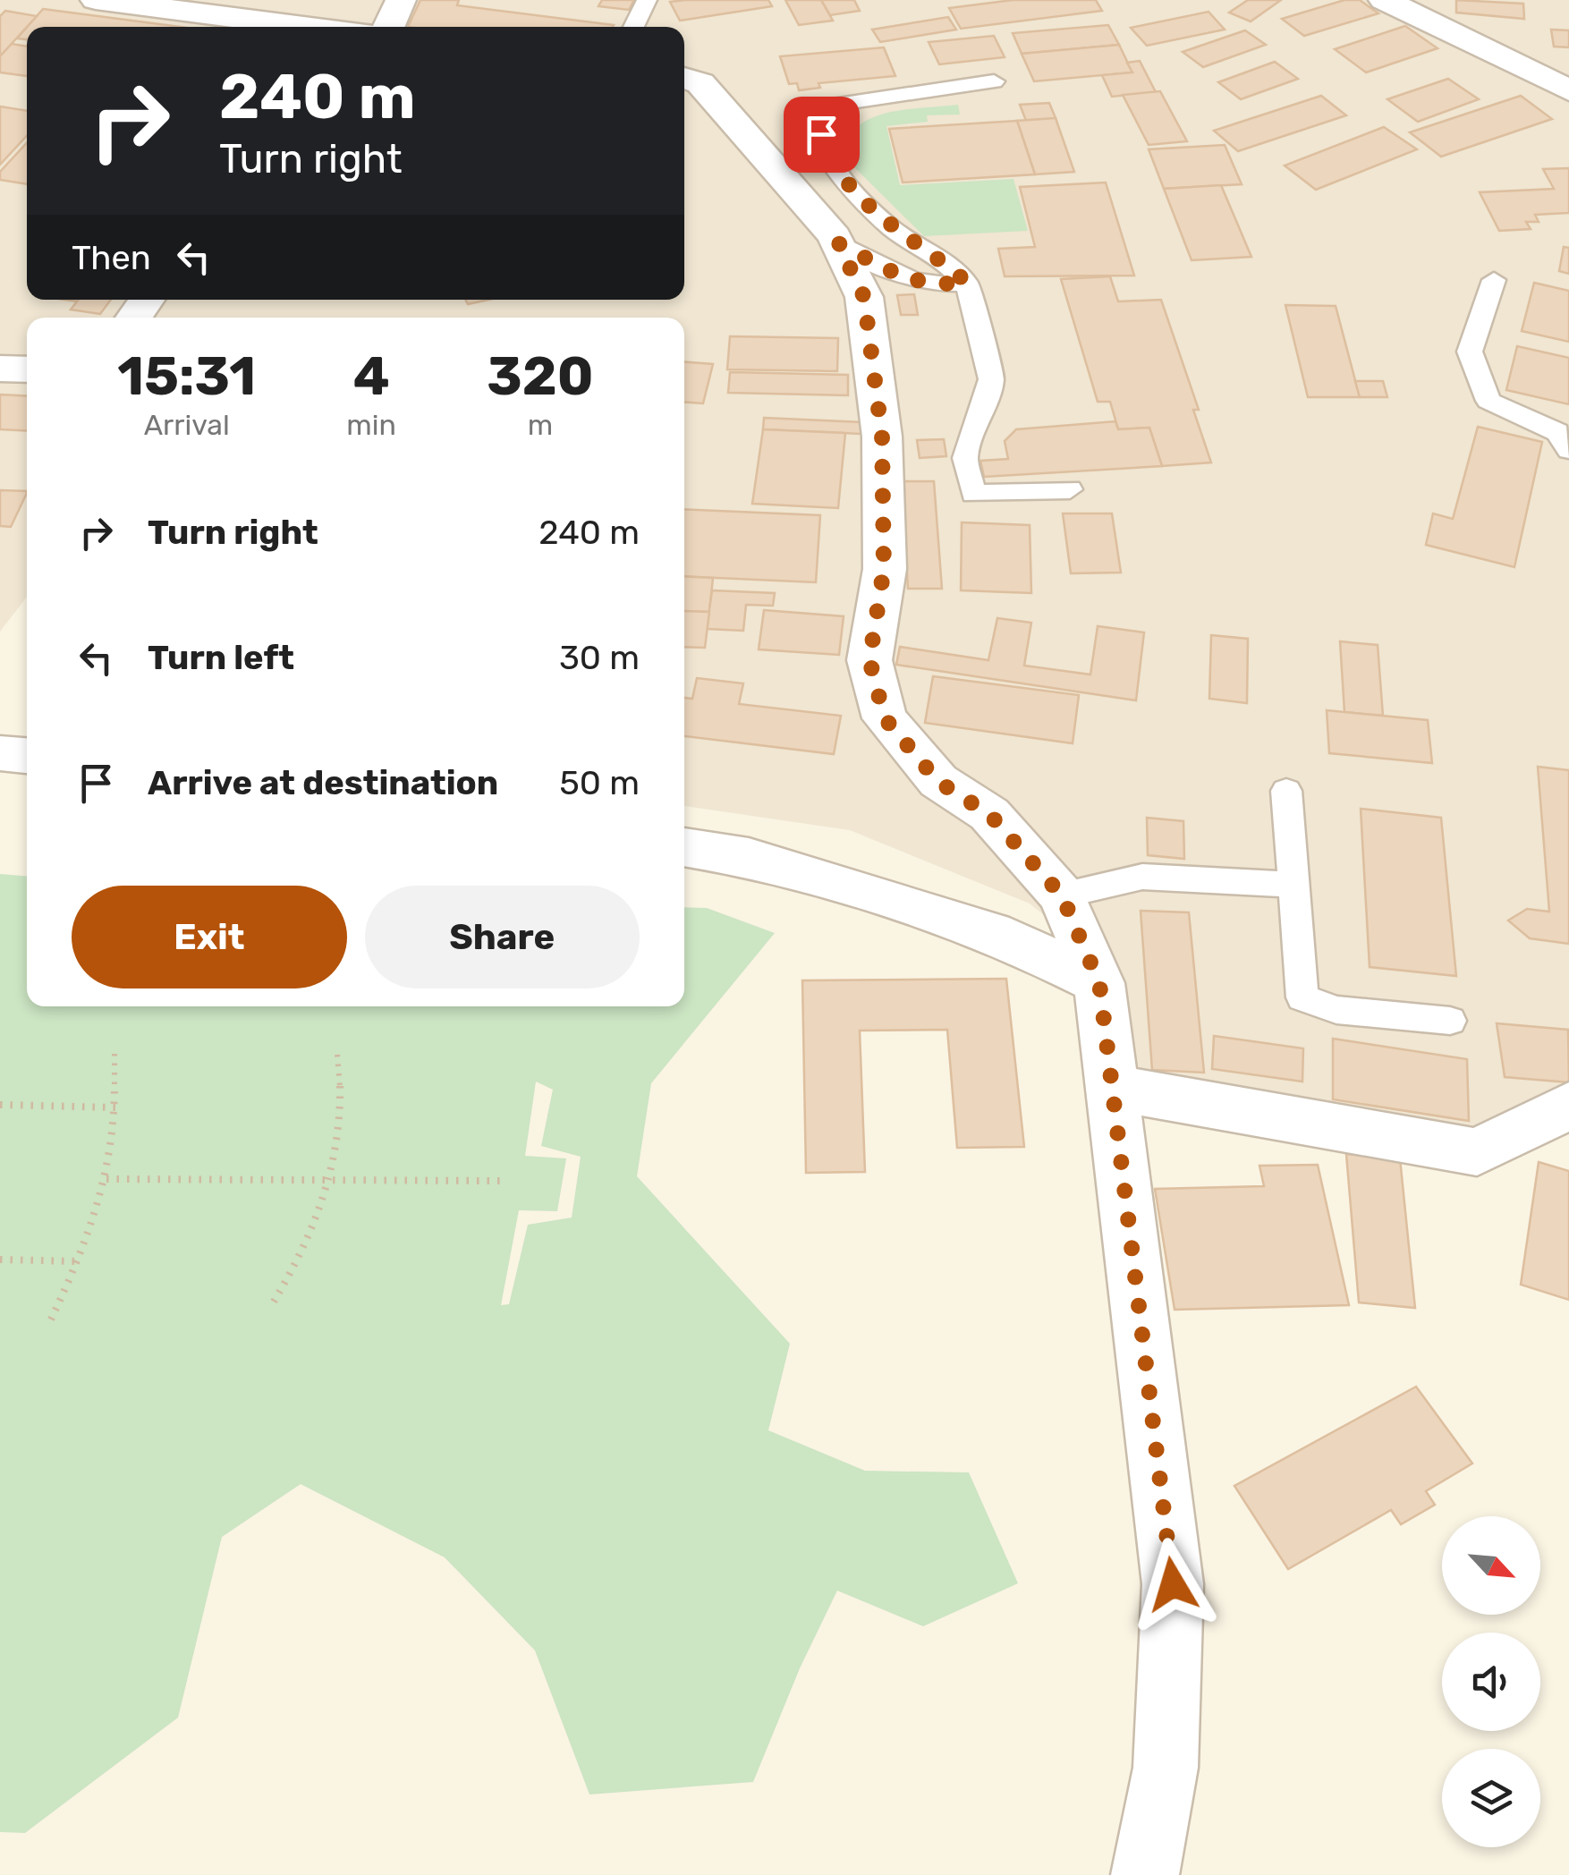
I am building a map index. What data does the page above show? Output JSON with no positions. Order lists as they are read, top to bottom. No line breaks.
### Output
{"north":"bottom right","page":{"turn":["240 m","Turn right"],"then":"Then","eta":["15:31","Arrival","4","min","320","m"],"list":[{"name":"Turn right","value":"240 m"},{"name":"Turn left","value":"30 m"},{"name":"Arrive at destination","value":"50 m"}],"buttons":["Exit","Share"]}}
